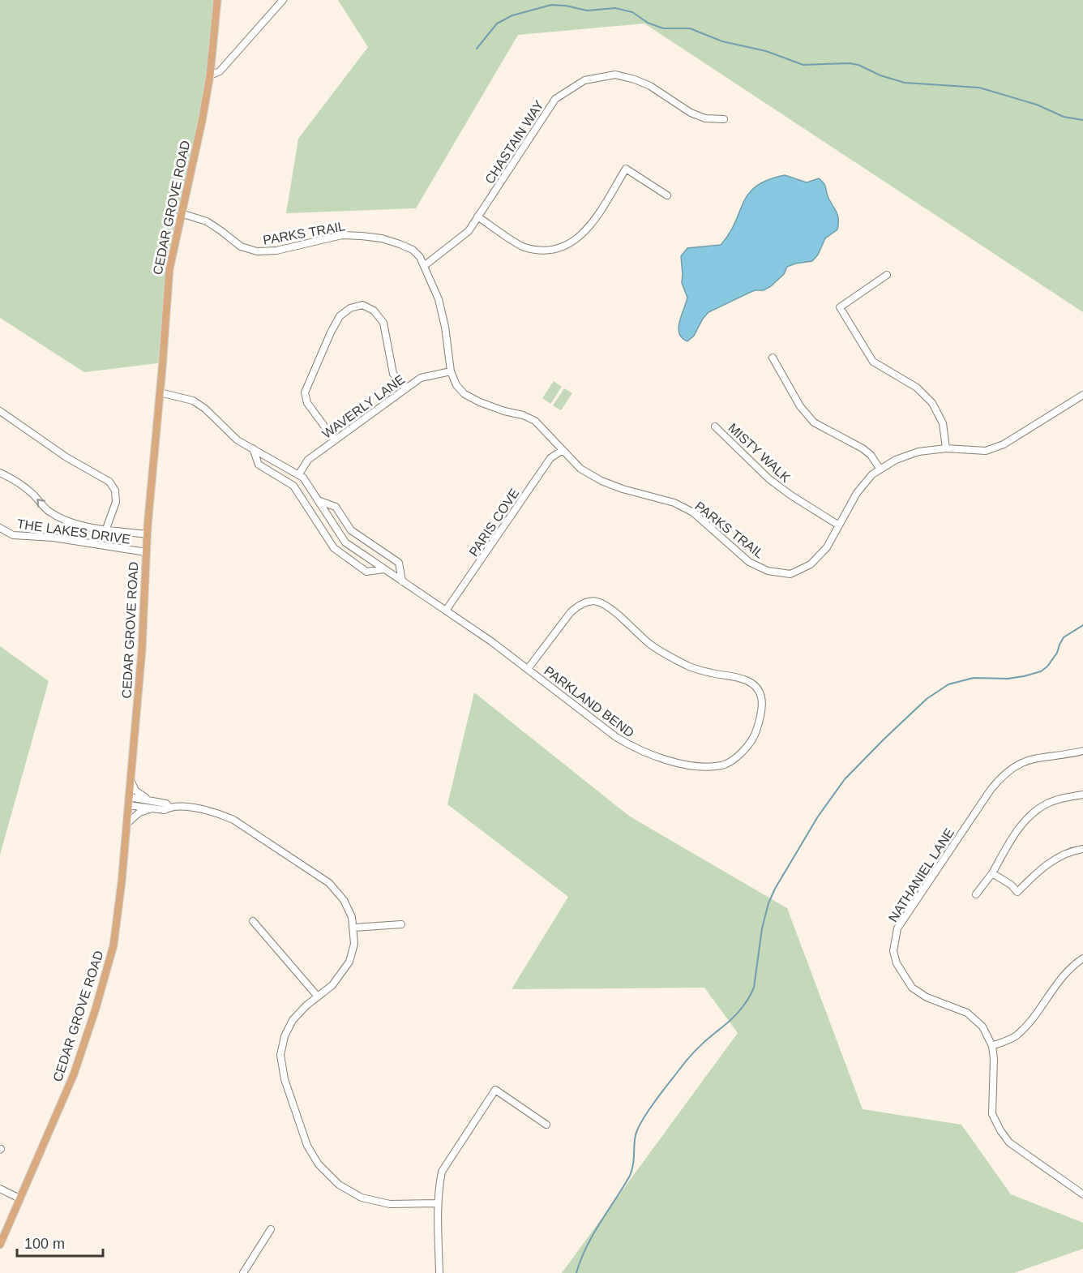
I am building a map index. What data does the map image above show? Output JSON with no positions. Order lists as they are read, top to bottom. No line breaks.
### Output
{"streets":{"main road":["CEDAR GROVE ROAD"],"street":["CHASTAIN WAY","PARKS TRAIL","WAVERLY LANE","MISTY WALK","PARIS COVE","THE LAKES DRIVE","PARKLAND BEND","NATHANIEL LANE"]},"crossings":[["CHASTAIN WAY","PARKS TRAIL"],["CEDAR GROVE ROAD","PARKS TRAIL"],["CEDAR GROVE ROAD","THE LAKES DRIVE"],["CEDAR GROVE ROAD","PARKLAND BEND"],["PARKS TRAIL","WAVERLY LANE"],["PARKS TRAIL","MISTY WALK"],["PARKS TRAIL","PARIS COVE"],["WAVERLY LANE","PARKLAND BEND"],["PARIS COVE","PARKLAND BEND"]],"scale_bar":"100 m"}
